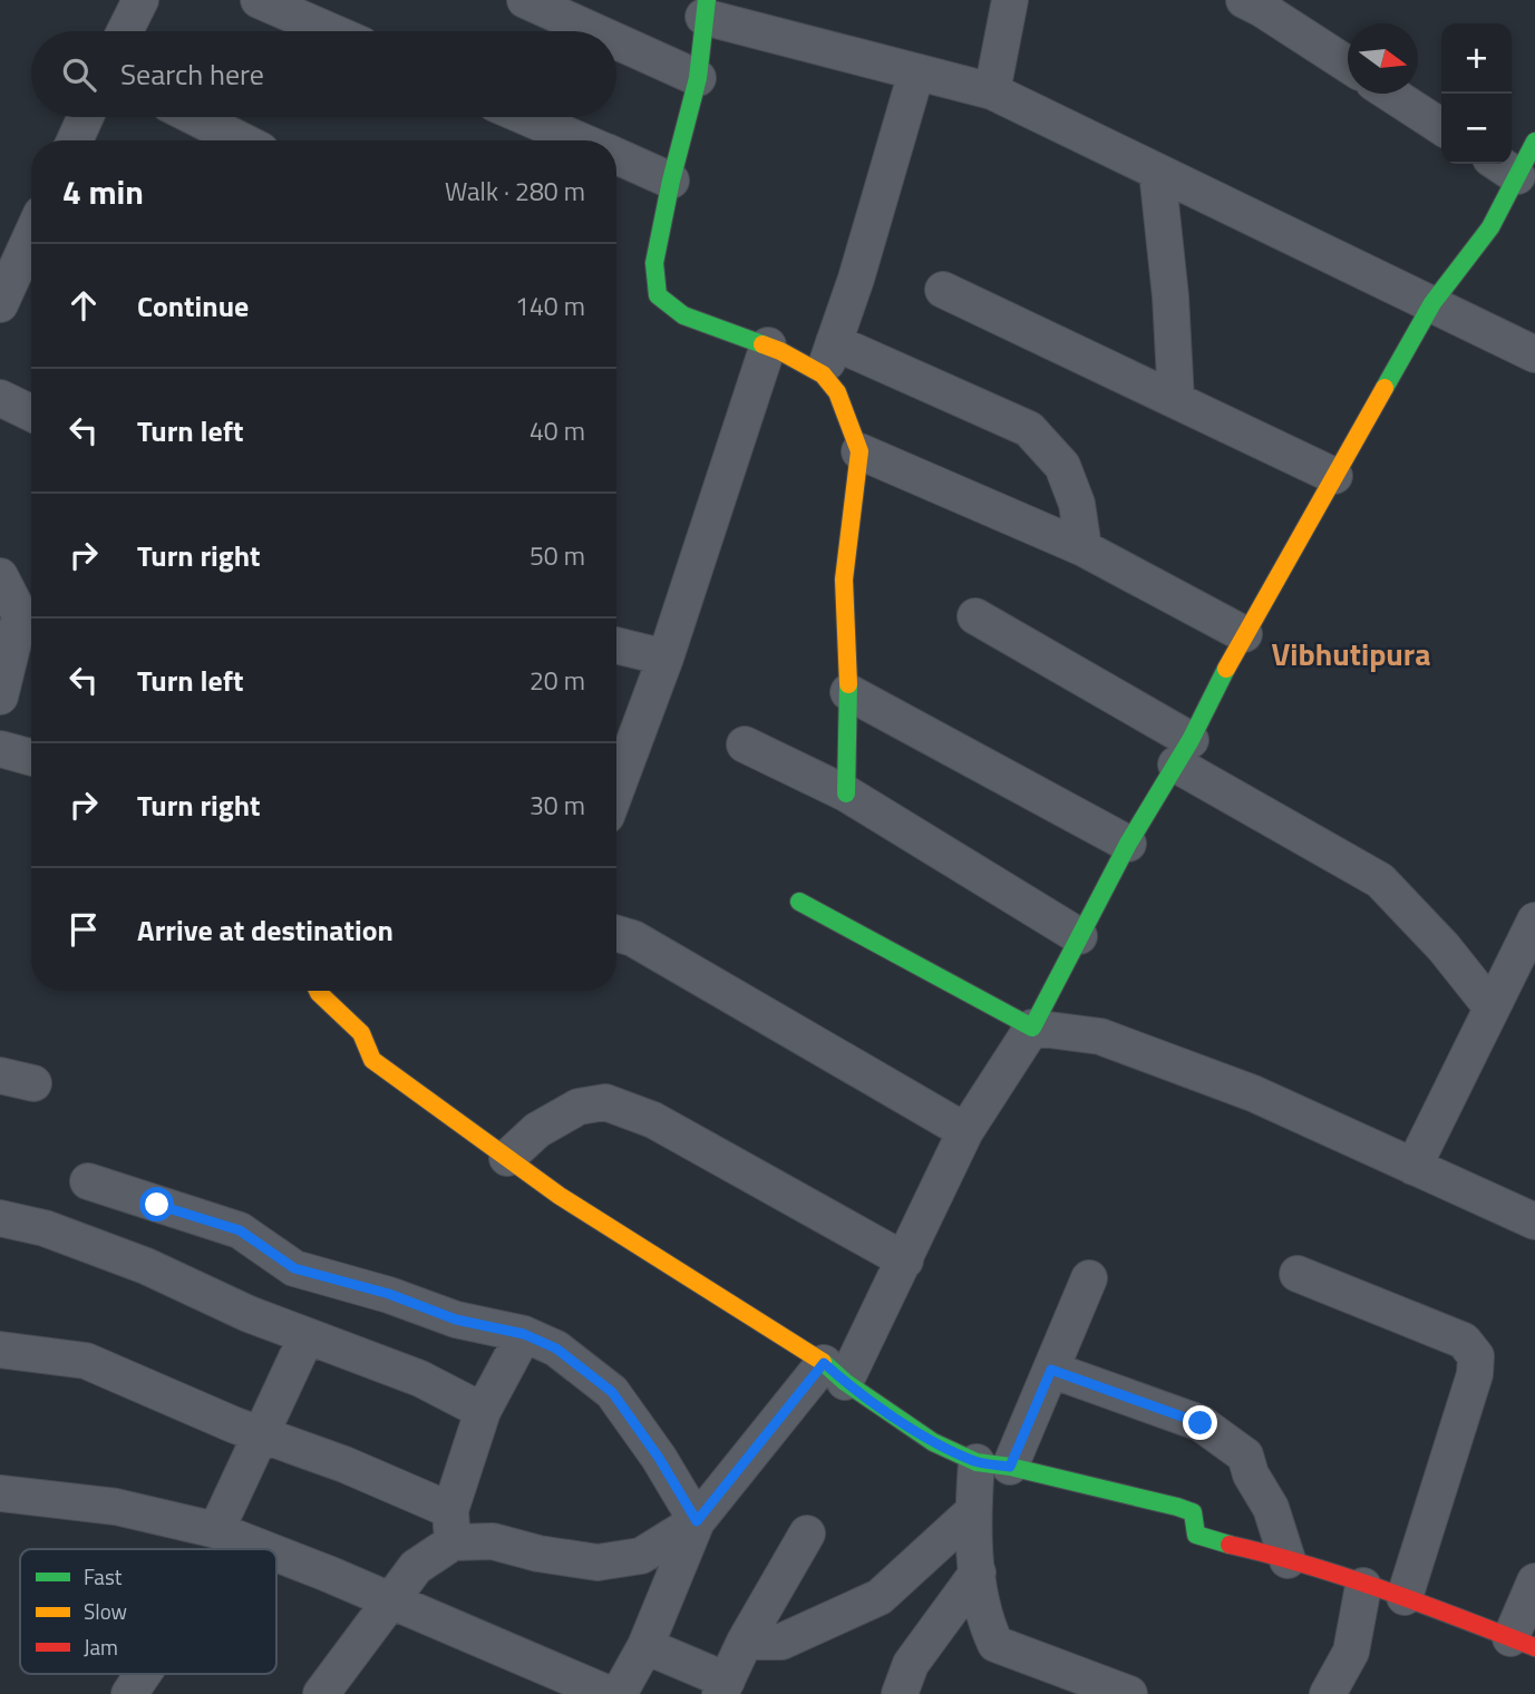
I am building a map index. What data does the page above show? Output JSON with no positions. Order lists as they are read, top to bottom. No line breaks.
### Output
{"districts":["Vibhutipura"],"legend":["Fast","Slow","Jam"],"north":"right","page":{"map_buttons":["+","−"],"search":"Search here","heading":["4 min","Walk · 280 m"],"list":[["Continue","140 m"],["Turn left","40 m"],["Turn right","50 m"],["Turn left","20 m"],["Turn right","30 m"],"Arrive at destination"]}}
